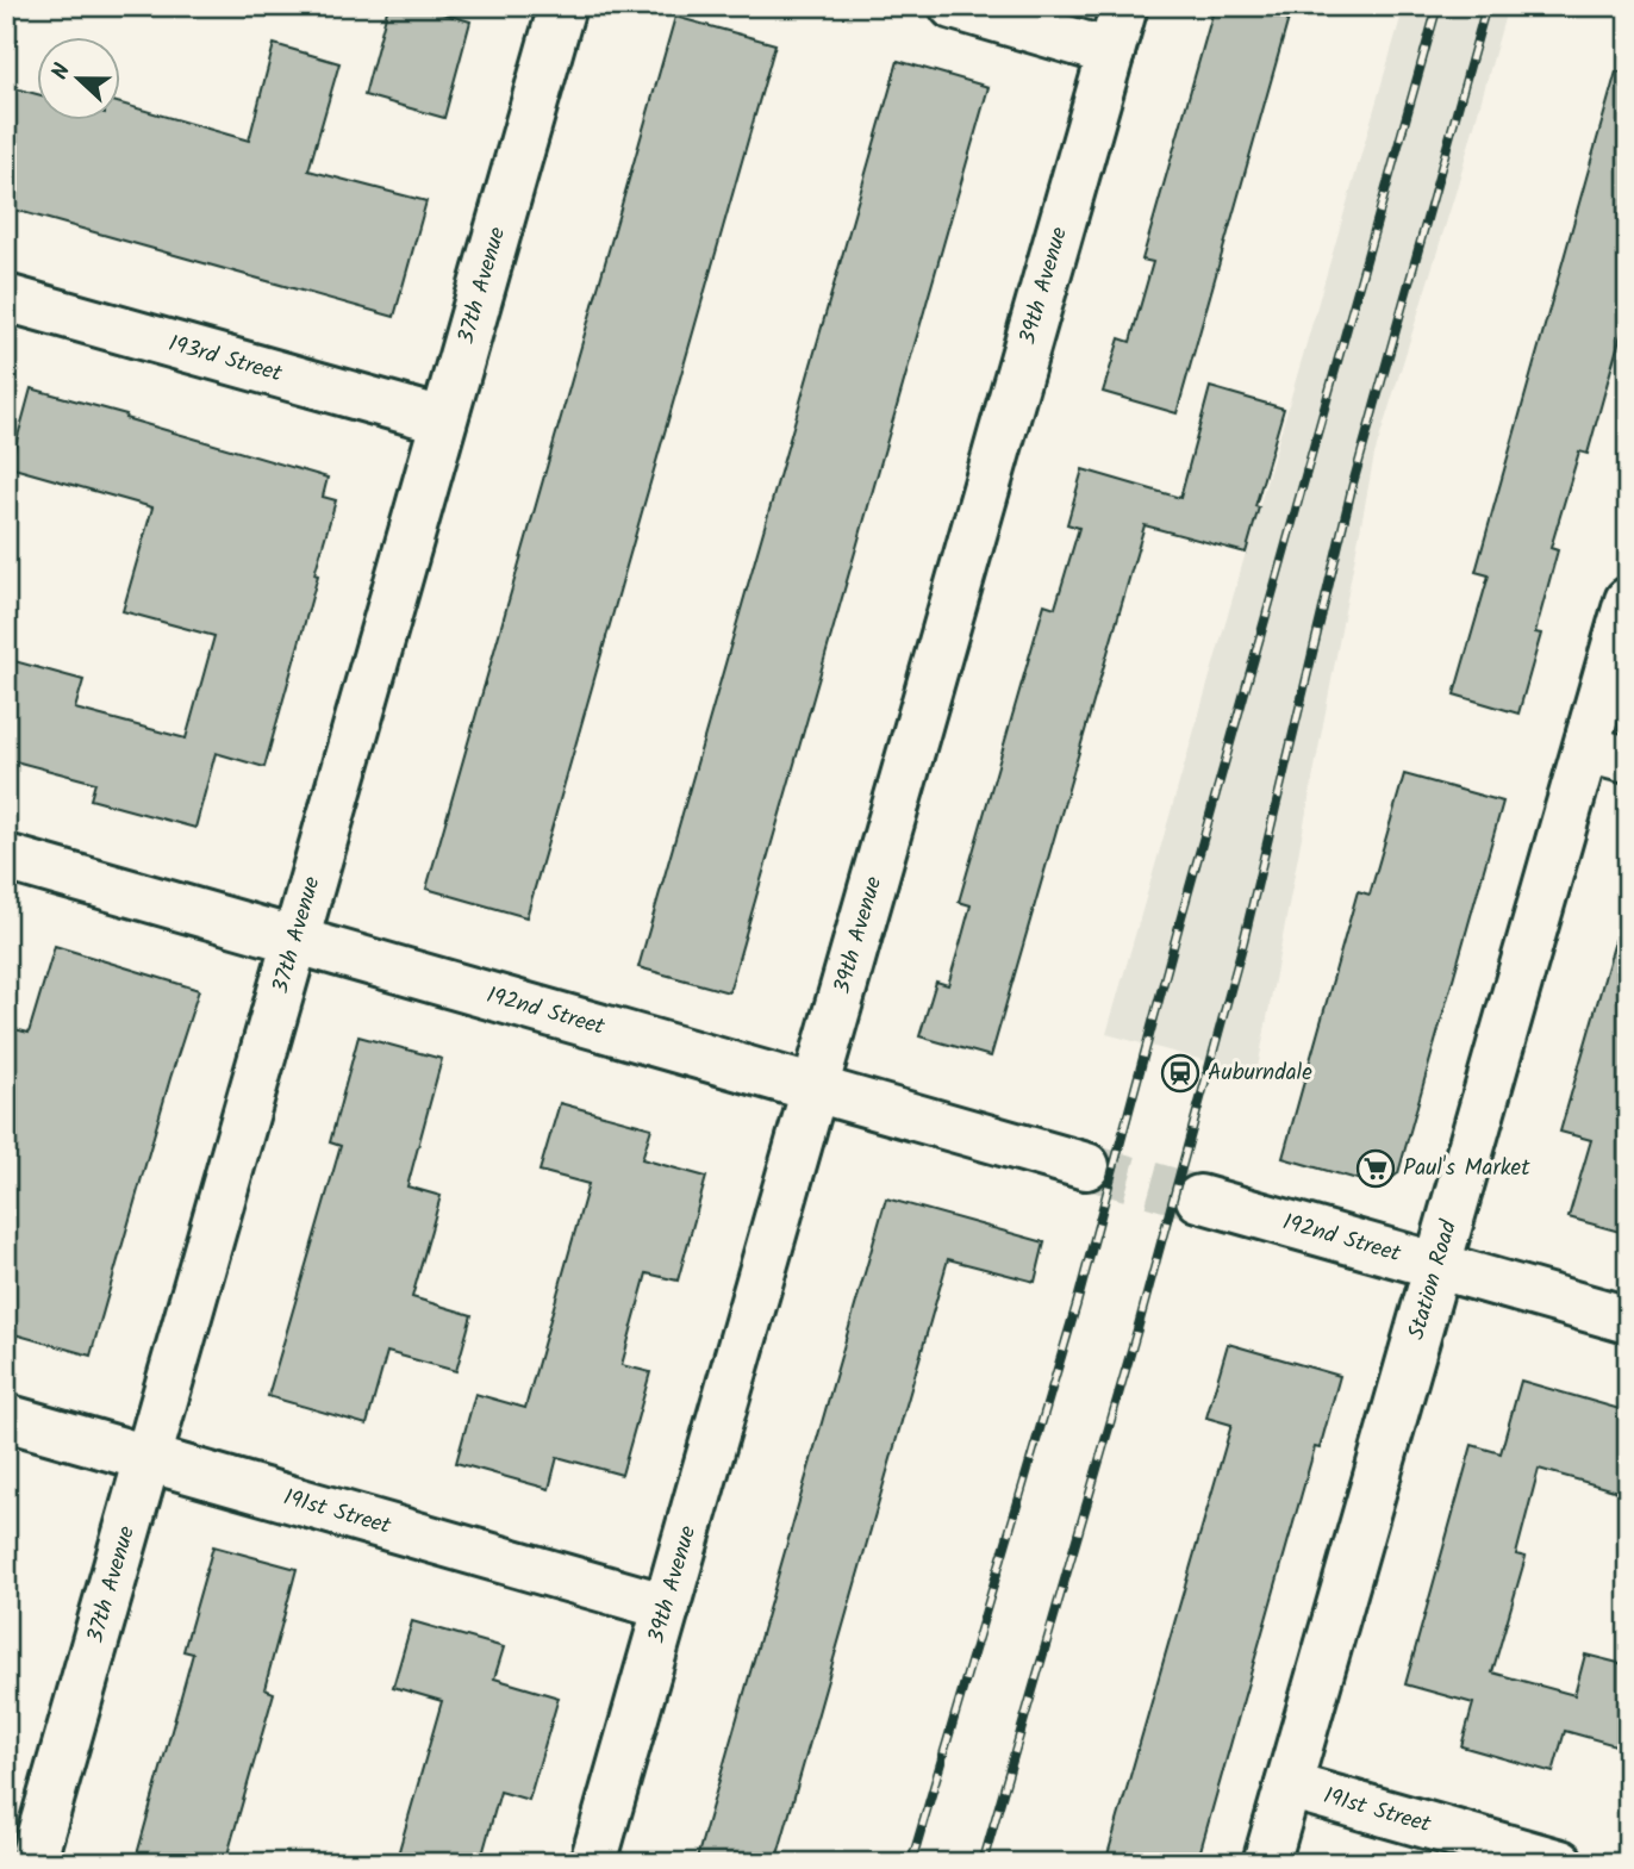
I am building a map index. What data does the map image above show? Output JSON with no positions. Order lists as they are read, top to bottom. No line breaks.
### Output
{"streets":{"street":["37th Avenue","39th Avenue","193rd Street","192nd Street","Station Road","191st Street"]},"crossings":[["37th Avenue","193rd Street"],["37th Avenue","192nd Street"],["37th Avenue","191st Street"],["39th Avenue","192nd Street"],["39th Avenue","191st Street"],["192nd Street","Station Road"],["Station Road","191st Street"]],"places":{"station":["Auburndale"],"supermarket":["Paul's Market"]},"north":"left"}
